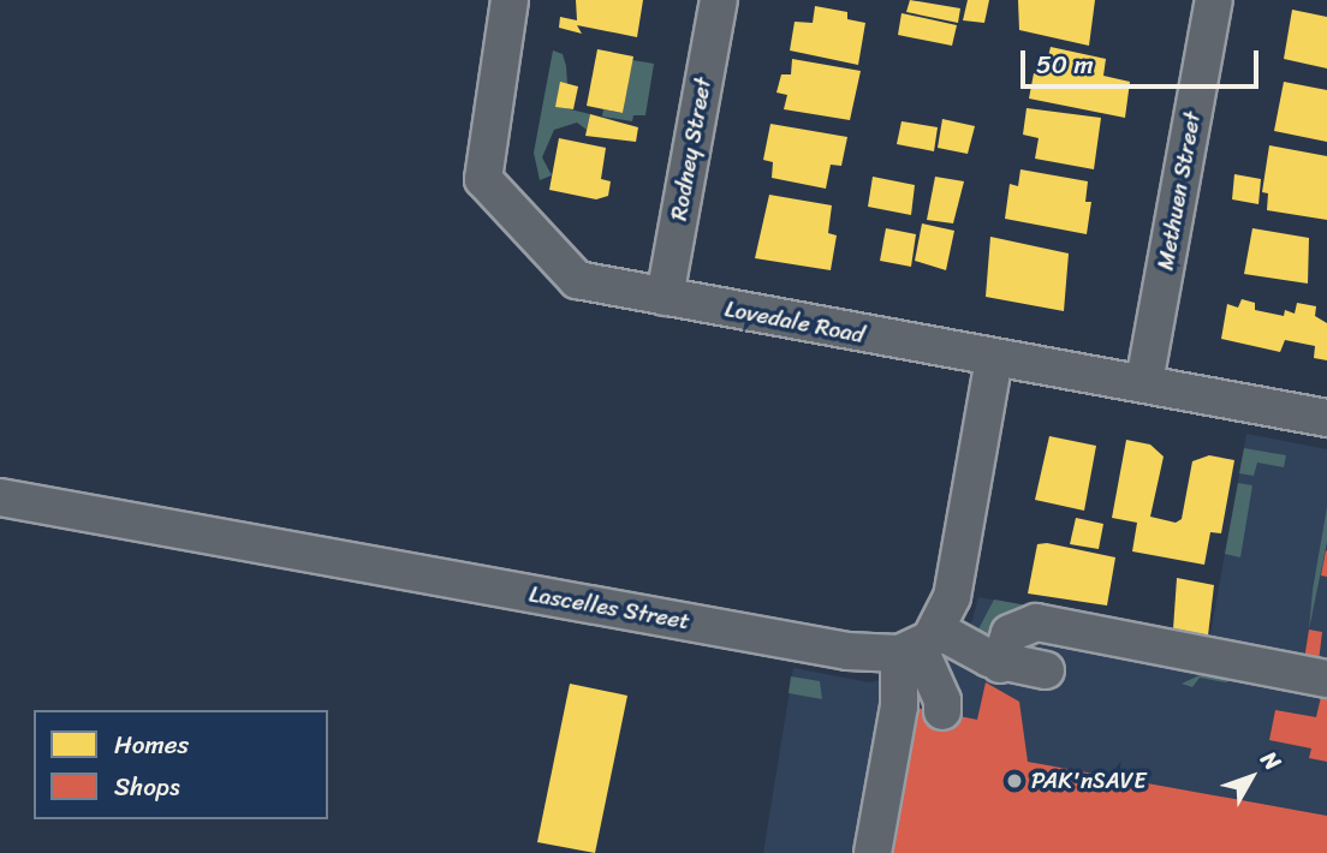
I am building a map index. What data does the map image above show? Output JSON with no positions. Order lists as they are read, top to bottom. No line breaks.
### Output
{"streets":{"street":["Rodney Street","Methuen Street","Lovedale Road","Lascelles Street"]},"crossings":[["Rodney Street","Lovedale Road"],["Methuen Street","Lovedale Road"]],"places":["PAK'nSAVE"],"legend":["Homes","Shops"],"scale_bar":"50 m","north":"top right"}
